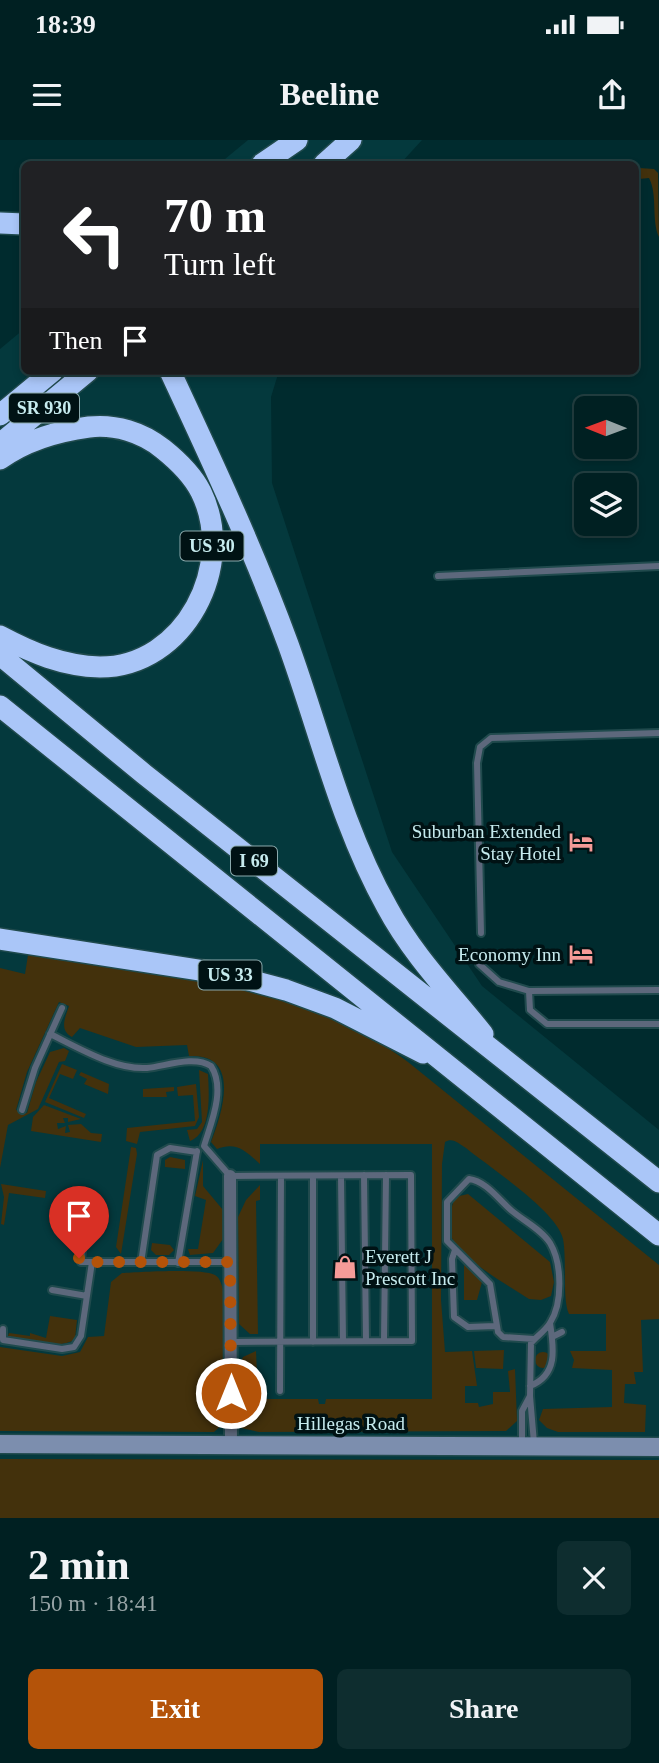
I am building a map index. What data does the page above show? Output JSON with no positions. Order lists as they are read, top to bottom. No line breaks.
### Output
{"streets":{"highway":["SR 930","US 30","I 69","US 33"],"main road":["Hillegas Road"]},"crossings":[["I 69","US 33"]],"places":{"hotel":["Suburban Extended Stay Hotel","Economy Inn"],"shop":["Everett J Prescott Inc"]},"north":"left","page":{"status":"18:39","header":"Beeline","turn":["70 m","Turn left"],"then":"Then","heading":["2 min","150 m · 18:41"],"buttons":["Exit","Share"]}}
